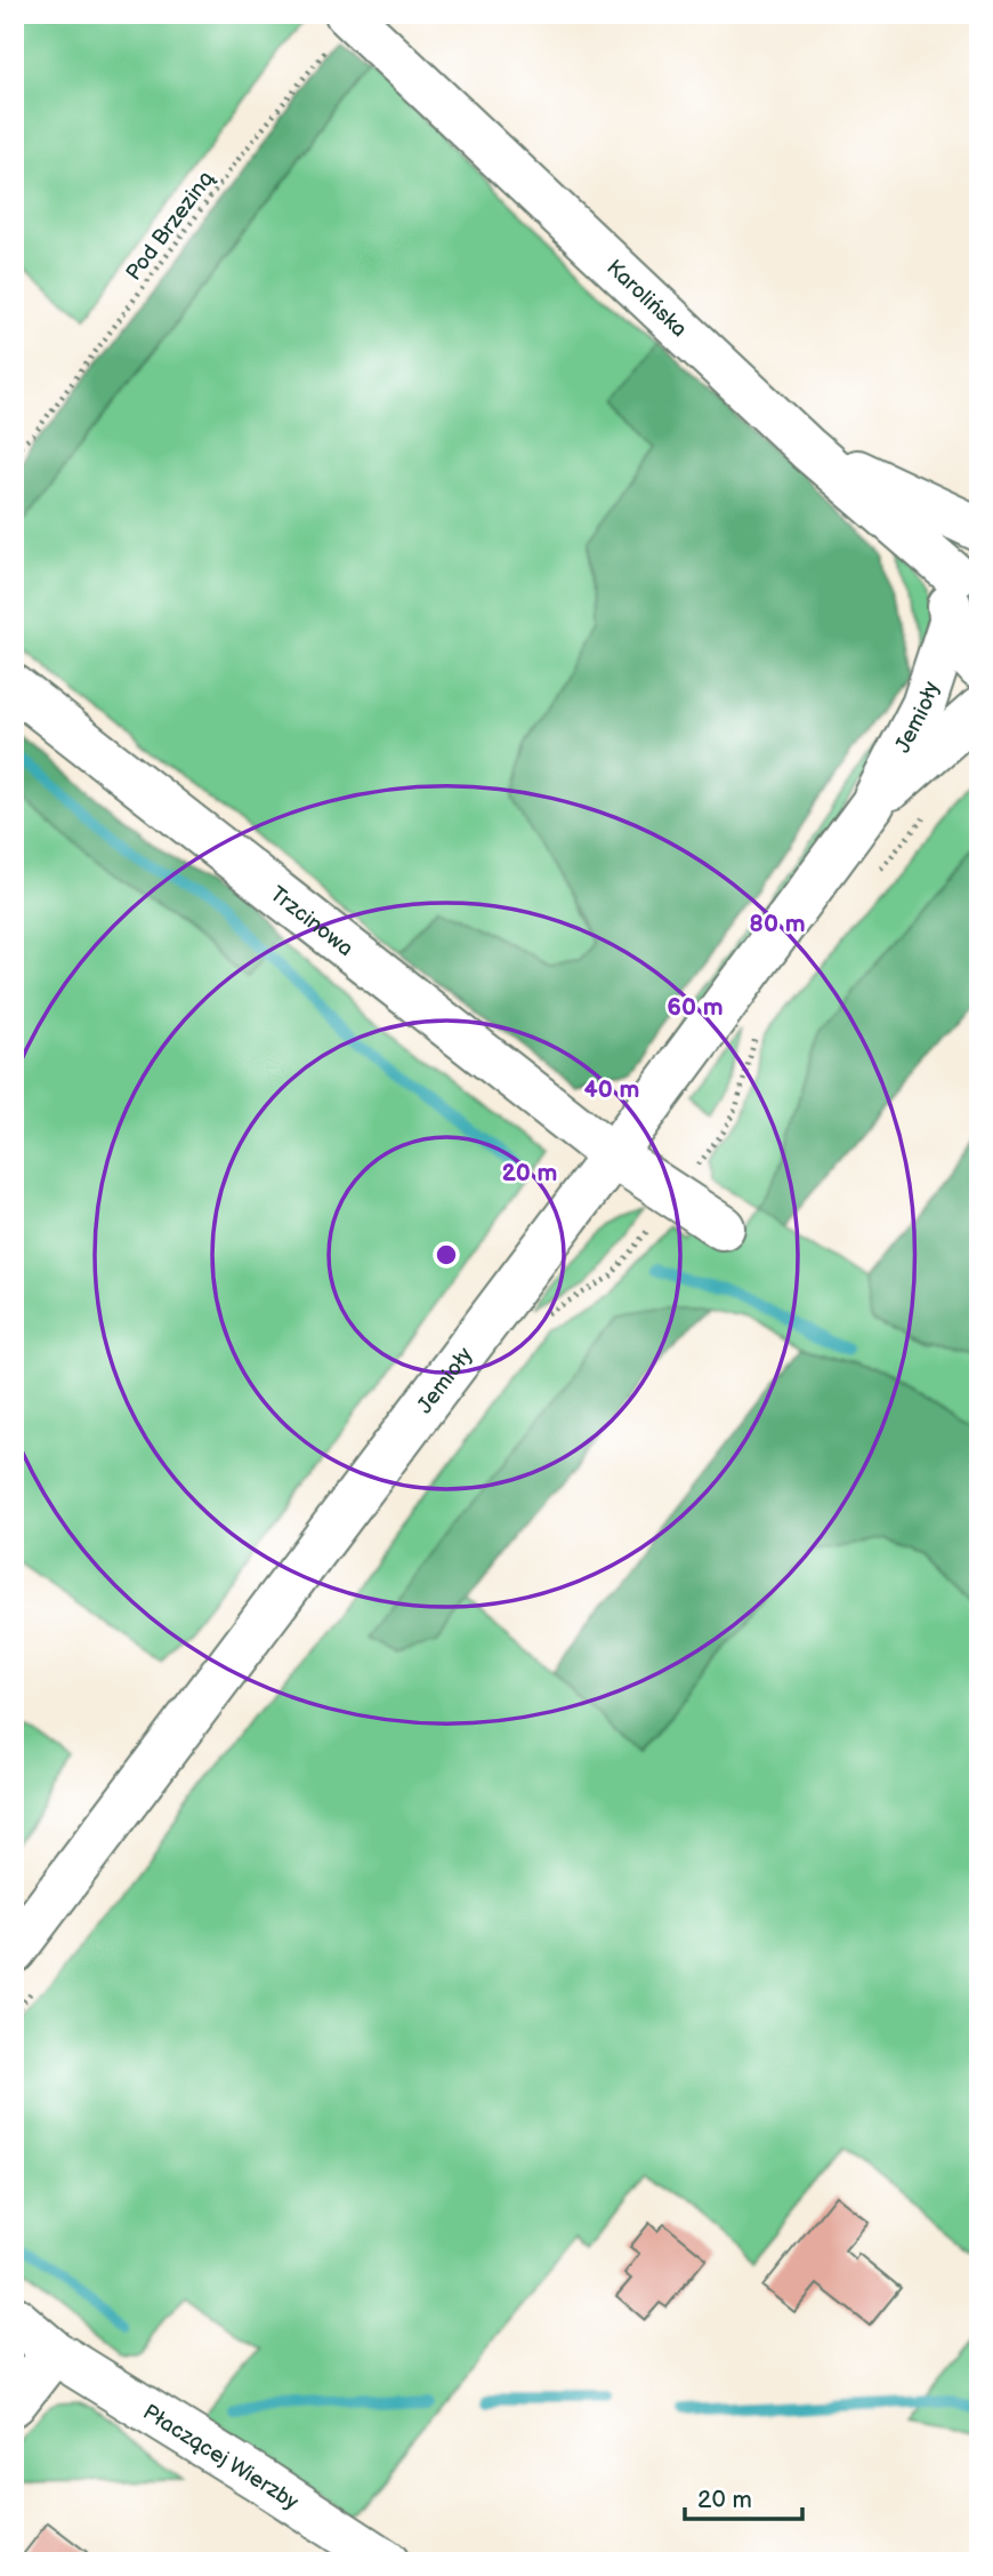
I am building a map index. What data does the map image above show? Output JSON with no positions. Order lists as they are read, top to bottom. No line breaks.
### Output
{"streets":{"street":["Karolińska","Jemioły","Trzcinowa","Płaczącej Wierzby"],"path":["Pod Brzeziną"]},"crossings":[["Pod Brzeziną","Karolińska"],["Karolińska","Jemioły"],["Jemioły","Trzcinowa"]],"scale_bar":"20 m","rings":["80 m","60 m","40 m","20 m"]}
